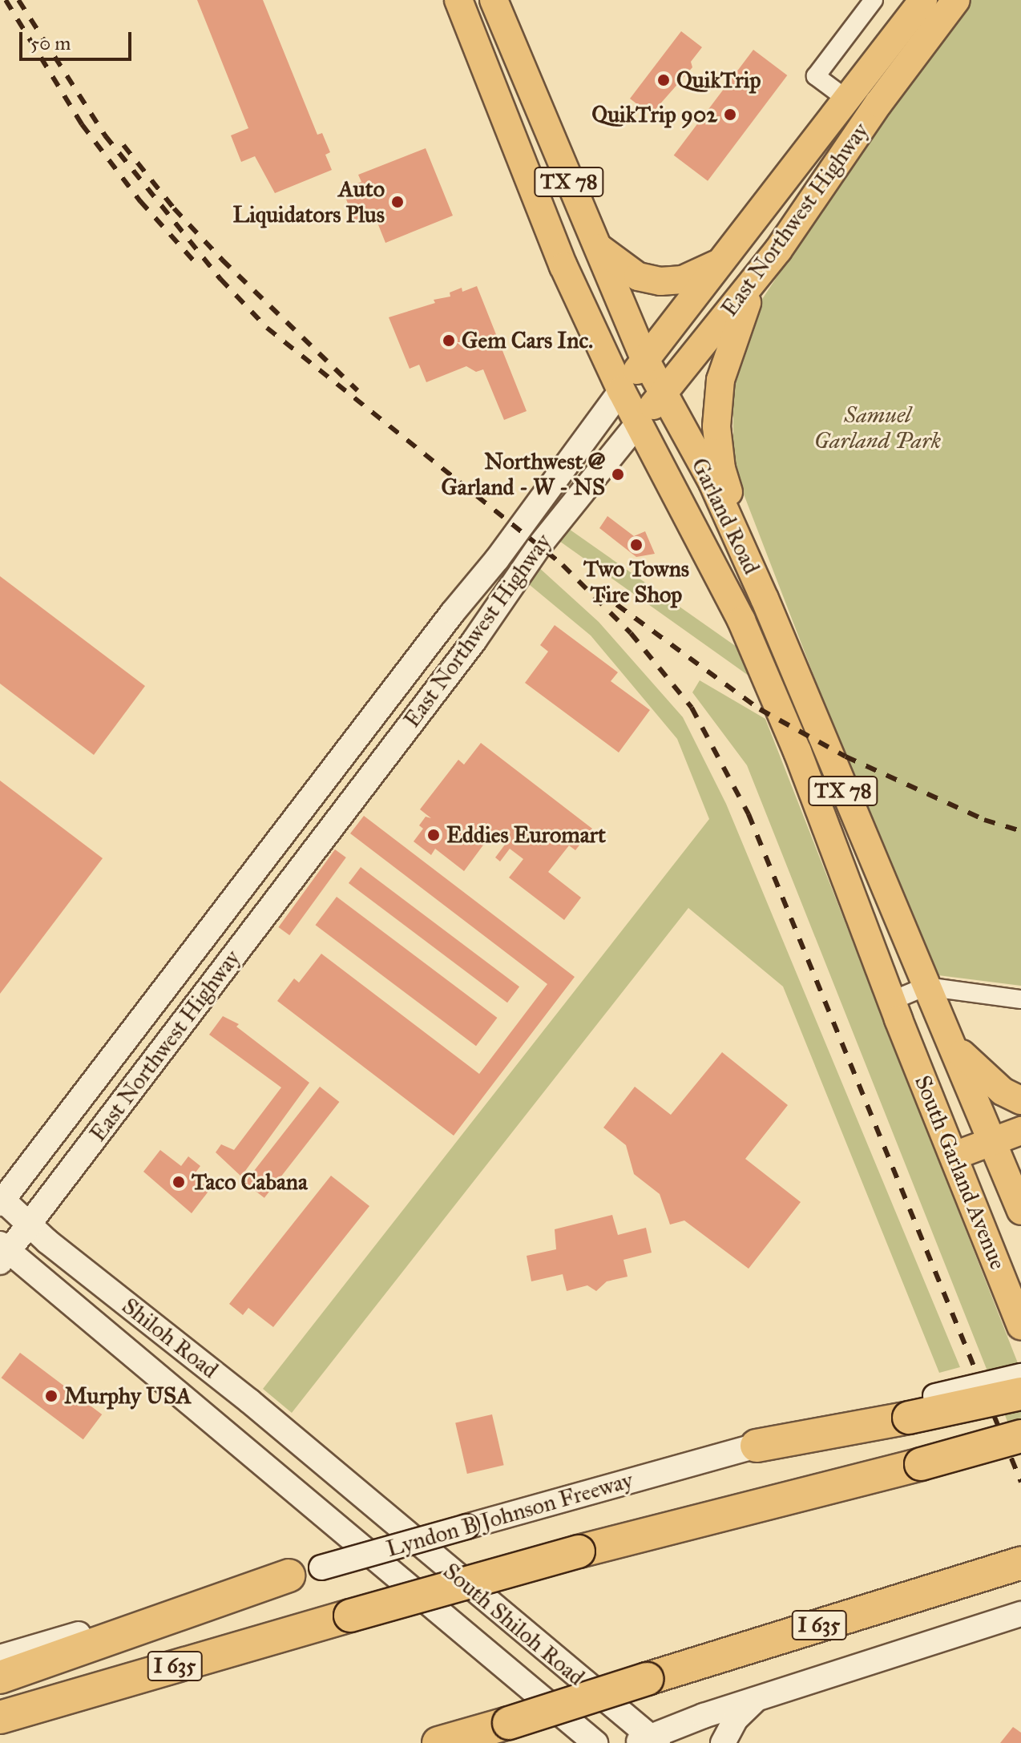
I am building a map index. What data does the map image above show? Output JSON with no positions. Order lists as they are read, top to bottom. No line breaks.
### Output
{"streets":{"highway":["I 635"],"main road":["TX 78","East Northwest Highway","Garland Road","South Garland Avenue","Shiloh Road","Lyndon B Johnson Freeway","South Shiloh Road"]},"crossings":[["East Northwest Highway","Garland Road"],["East Northwest Highway","Shiloh Road"],["Garland Road","South Garland Avenue"],["Shiloh Road","South Shiloh Road"]],"parks":["Samuel Garland Park"],"places":["QuikTrip","QuikTrip 902","Auto Liquidators Plus","Gem Cars Inc.","Northwest @ Garland - W - NS","Two Towns Tire Shop","Eddies Euromart","Taco Cabana","Murphy USA"],"scale_bar":"50 m"}
